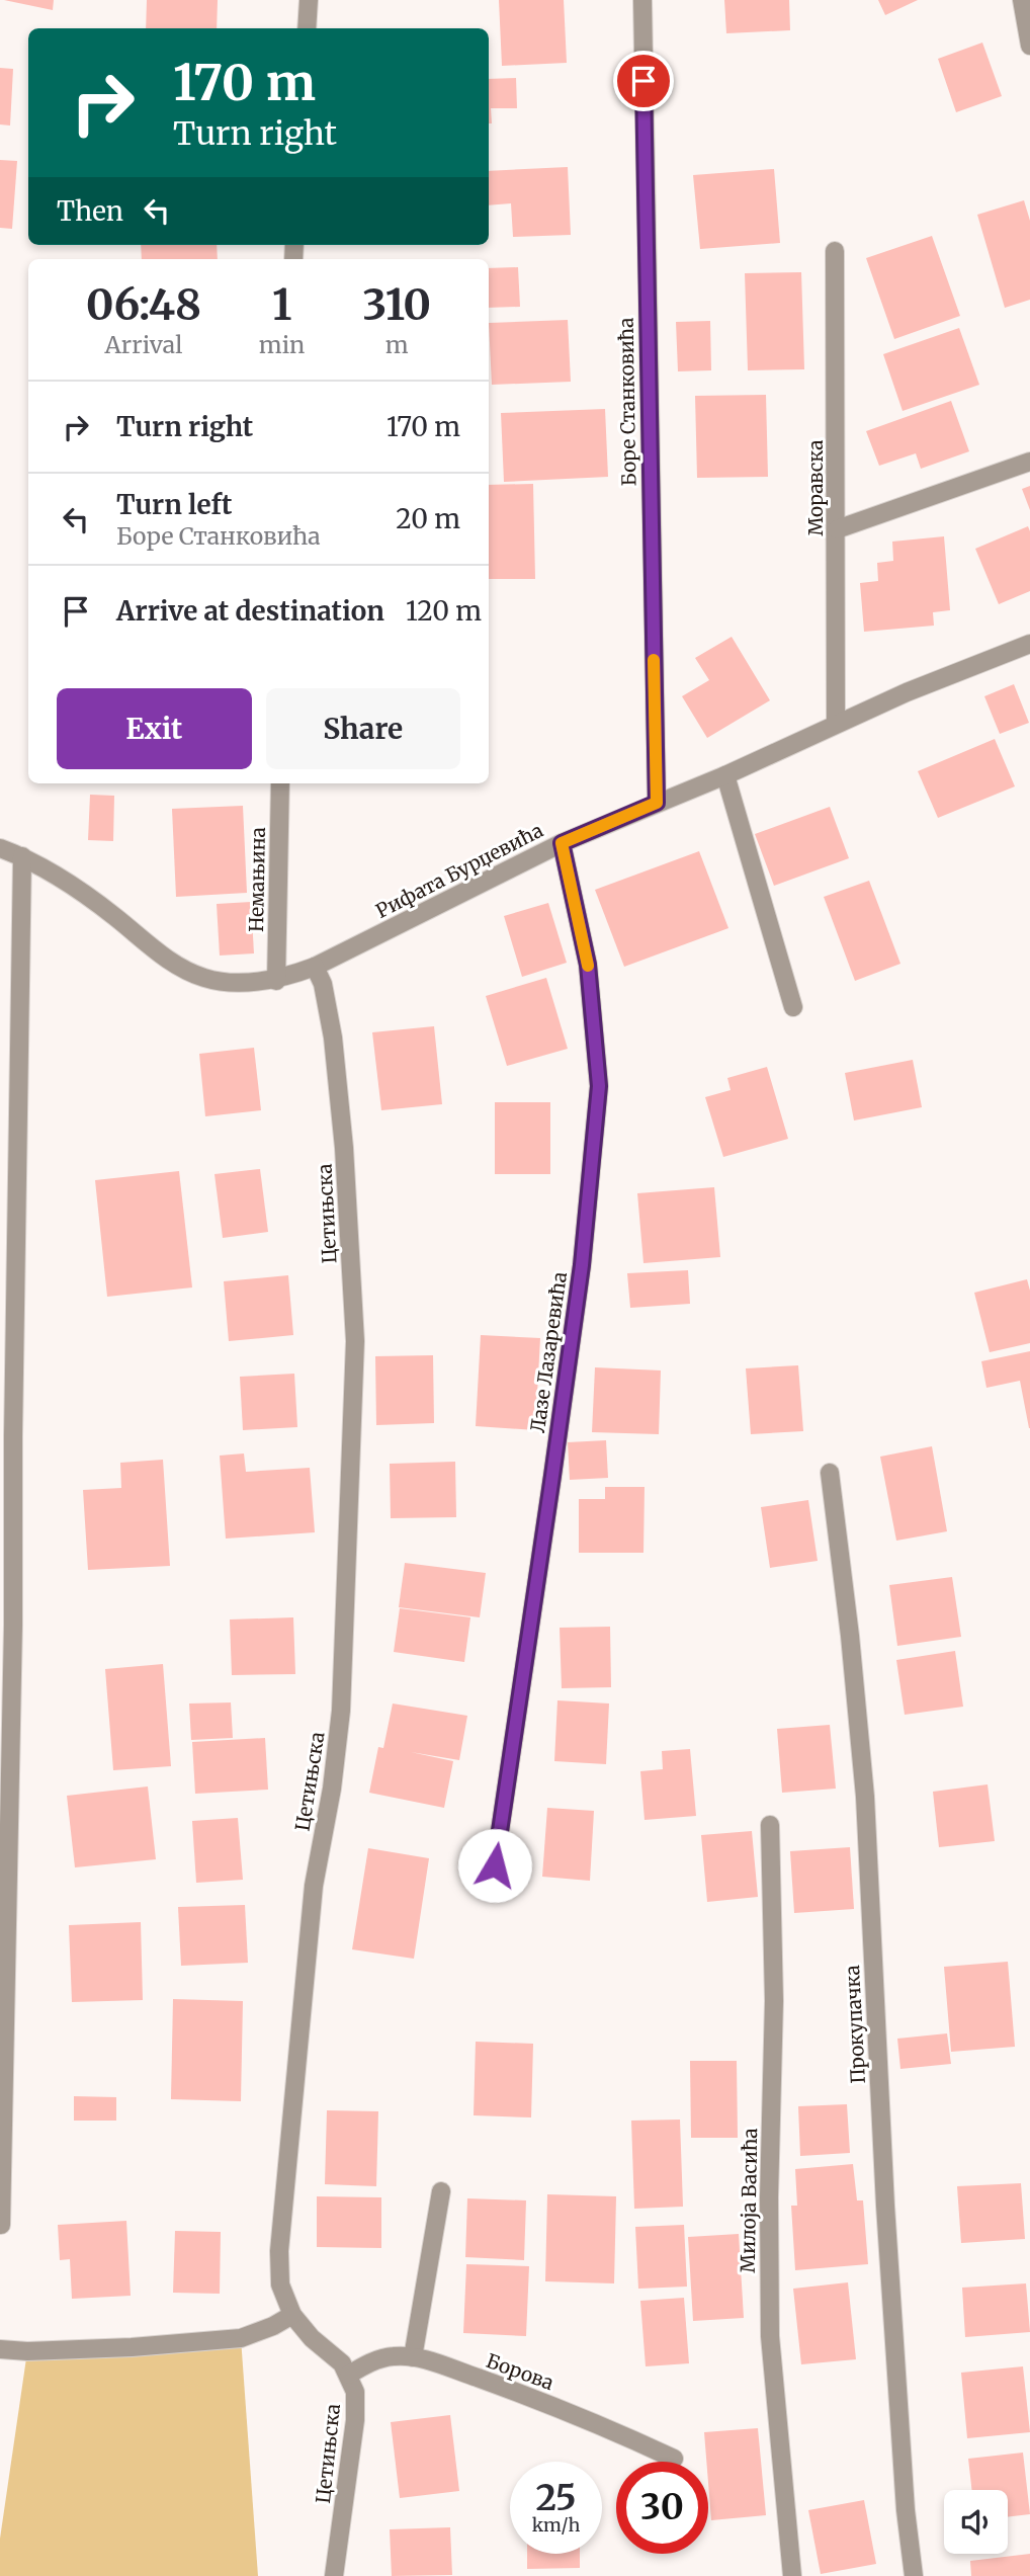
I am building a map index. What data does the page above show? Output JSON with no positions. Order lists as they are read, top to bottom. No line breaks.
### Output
{"streets":{"street":["Боре Станковића","Моравска","Рифата Бурџевића","Немањина","Цетињска","Лазе Лазаревића","Прокупачка","Милоја Васића","Борова"]},"crossings":[["Боре Станковића","Рифата Бурџевића"],["Моравска","Рифата Бурџевића"],["Рифата Бурџевића","Немањина"],["Рифата Бурџевића","Цетињска"],["Рифата Бурџевића","Лазе Лазаревића"],["Цетињска","Борова"]],"page":{"turn":["170 m","Turn right"],"then":"Then","eta":["06:48","Arrival","1","min","310","m"],"list":[{"name":"Turn right","value":"170 m"},{"name":"Turn left","note":"Боре Станковића","value":"20 m"},{"name":"Arrive at destination","value":"120 m"}],"buttons":["Exit","Share"],"speed":"25 km/h","limit":"30"}}
